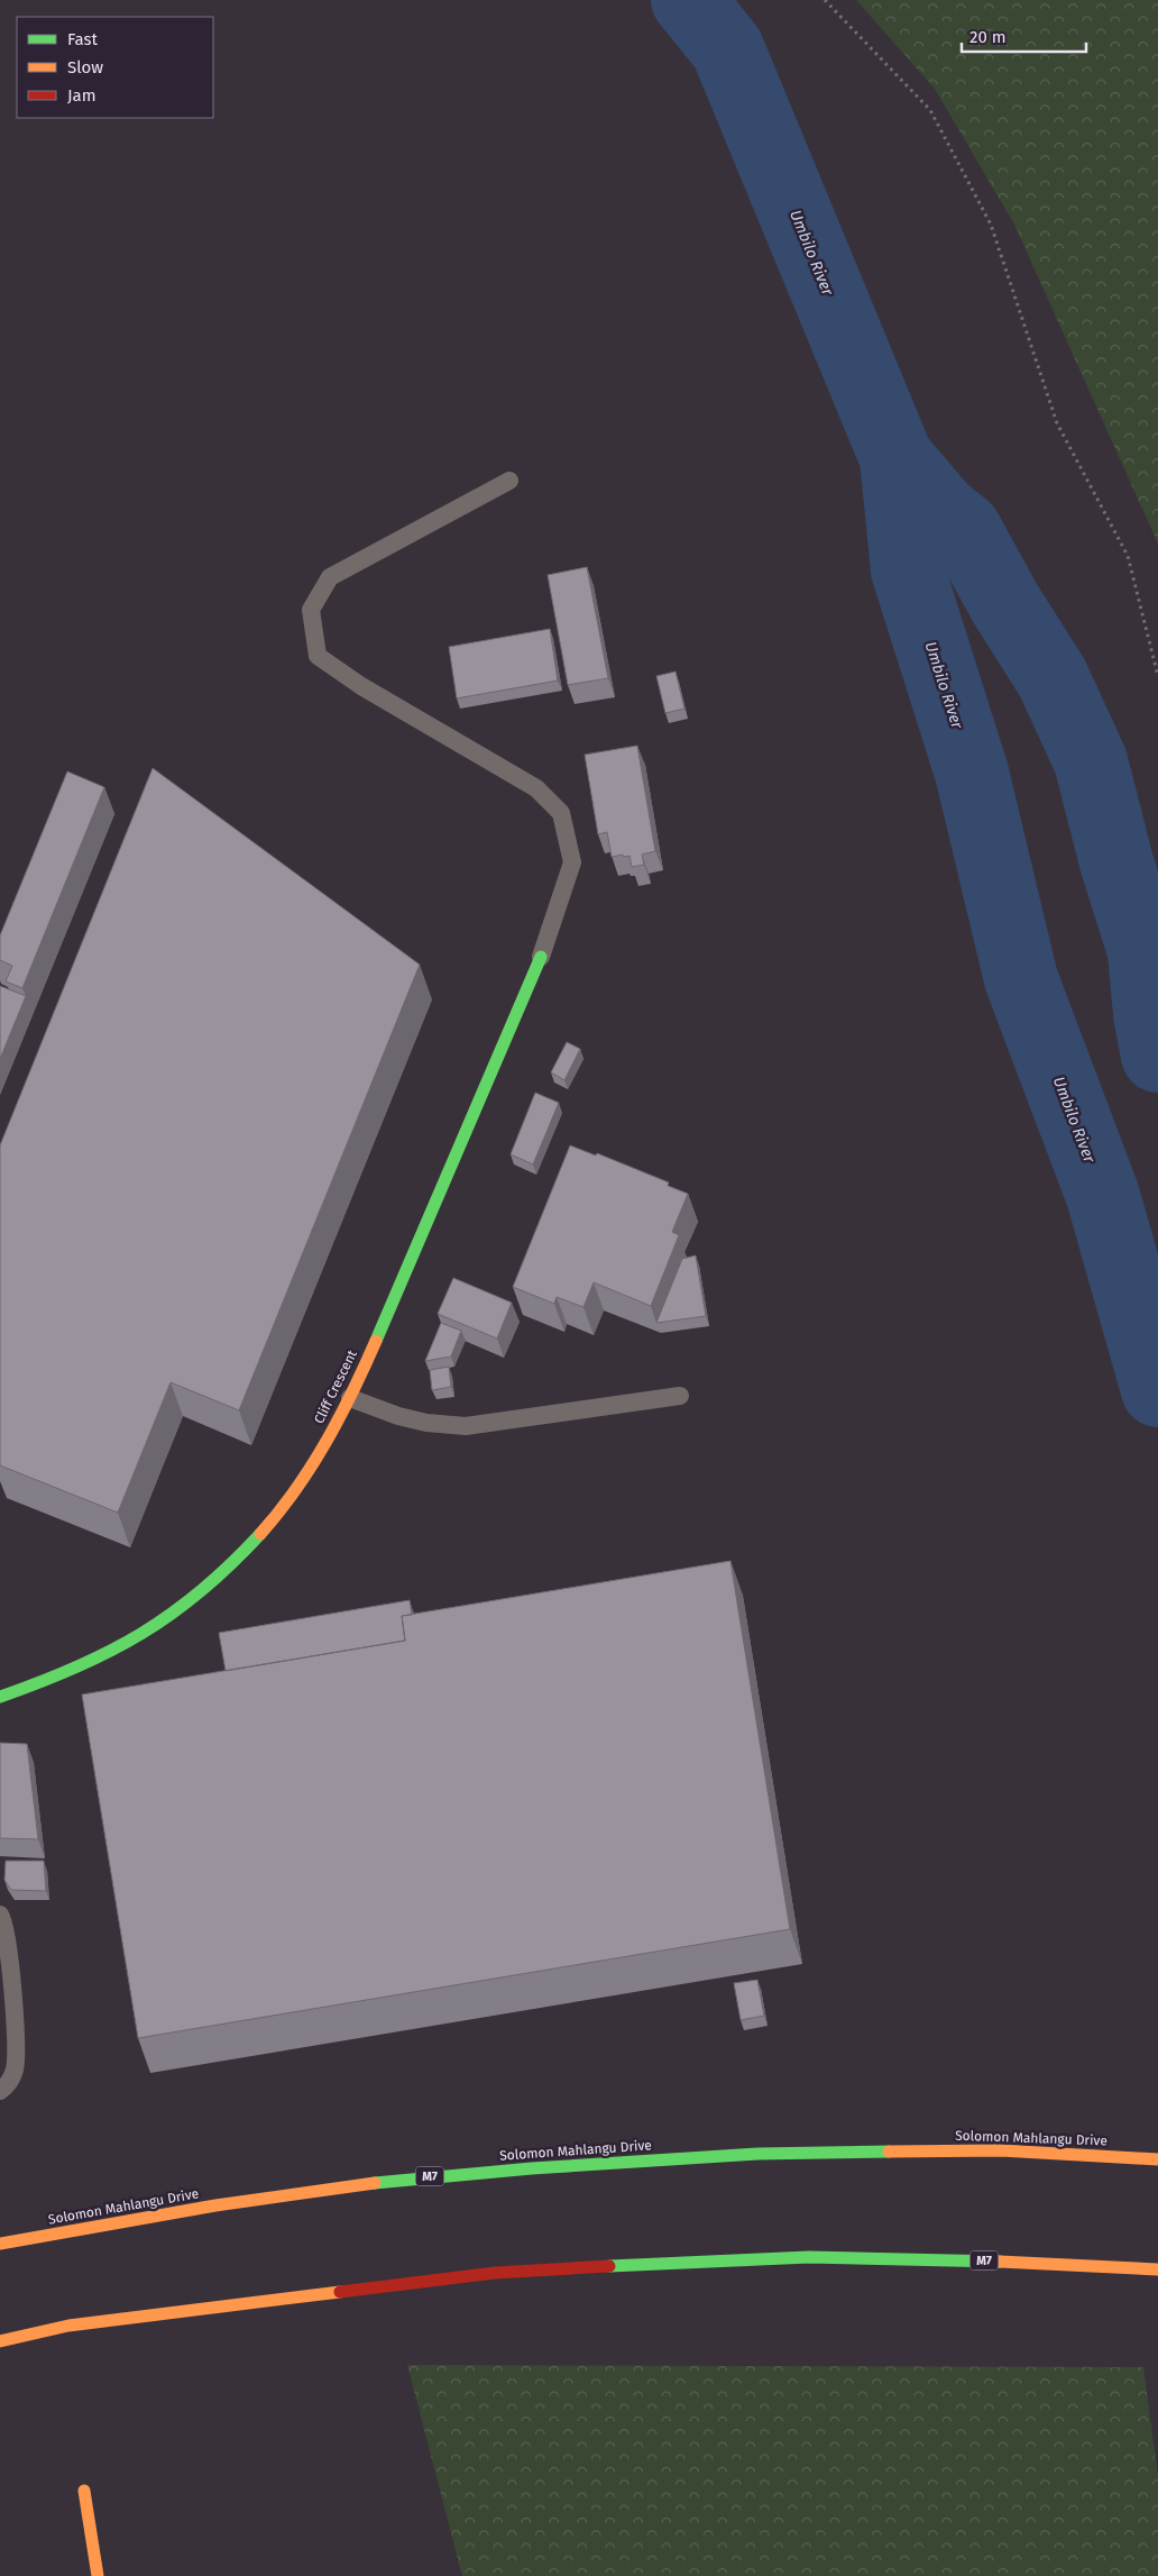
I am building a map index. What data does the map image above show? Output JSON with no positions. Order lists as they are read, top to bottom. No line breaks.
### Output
{"streets":{"main road":["Cliff Crescent","Solomon Mahlangu Drive","M7"]},"water":["Umbilo River"],"legend":["Fast","Slow","Jam"],"scale_bar":"20 m"}
